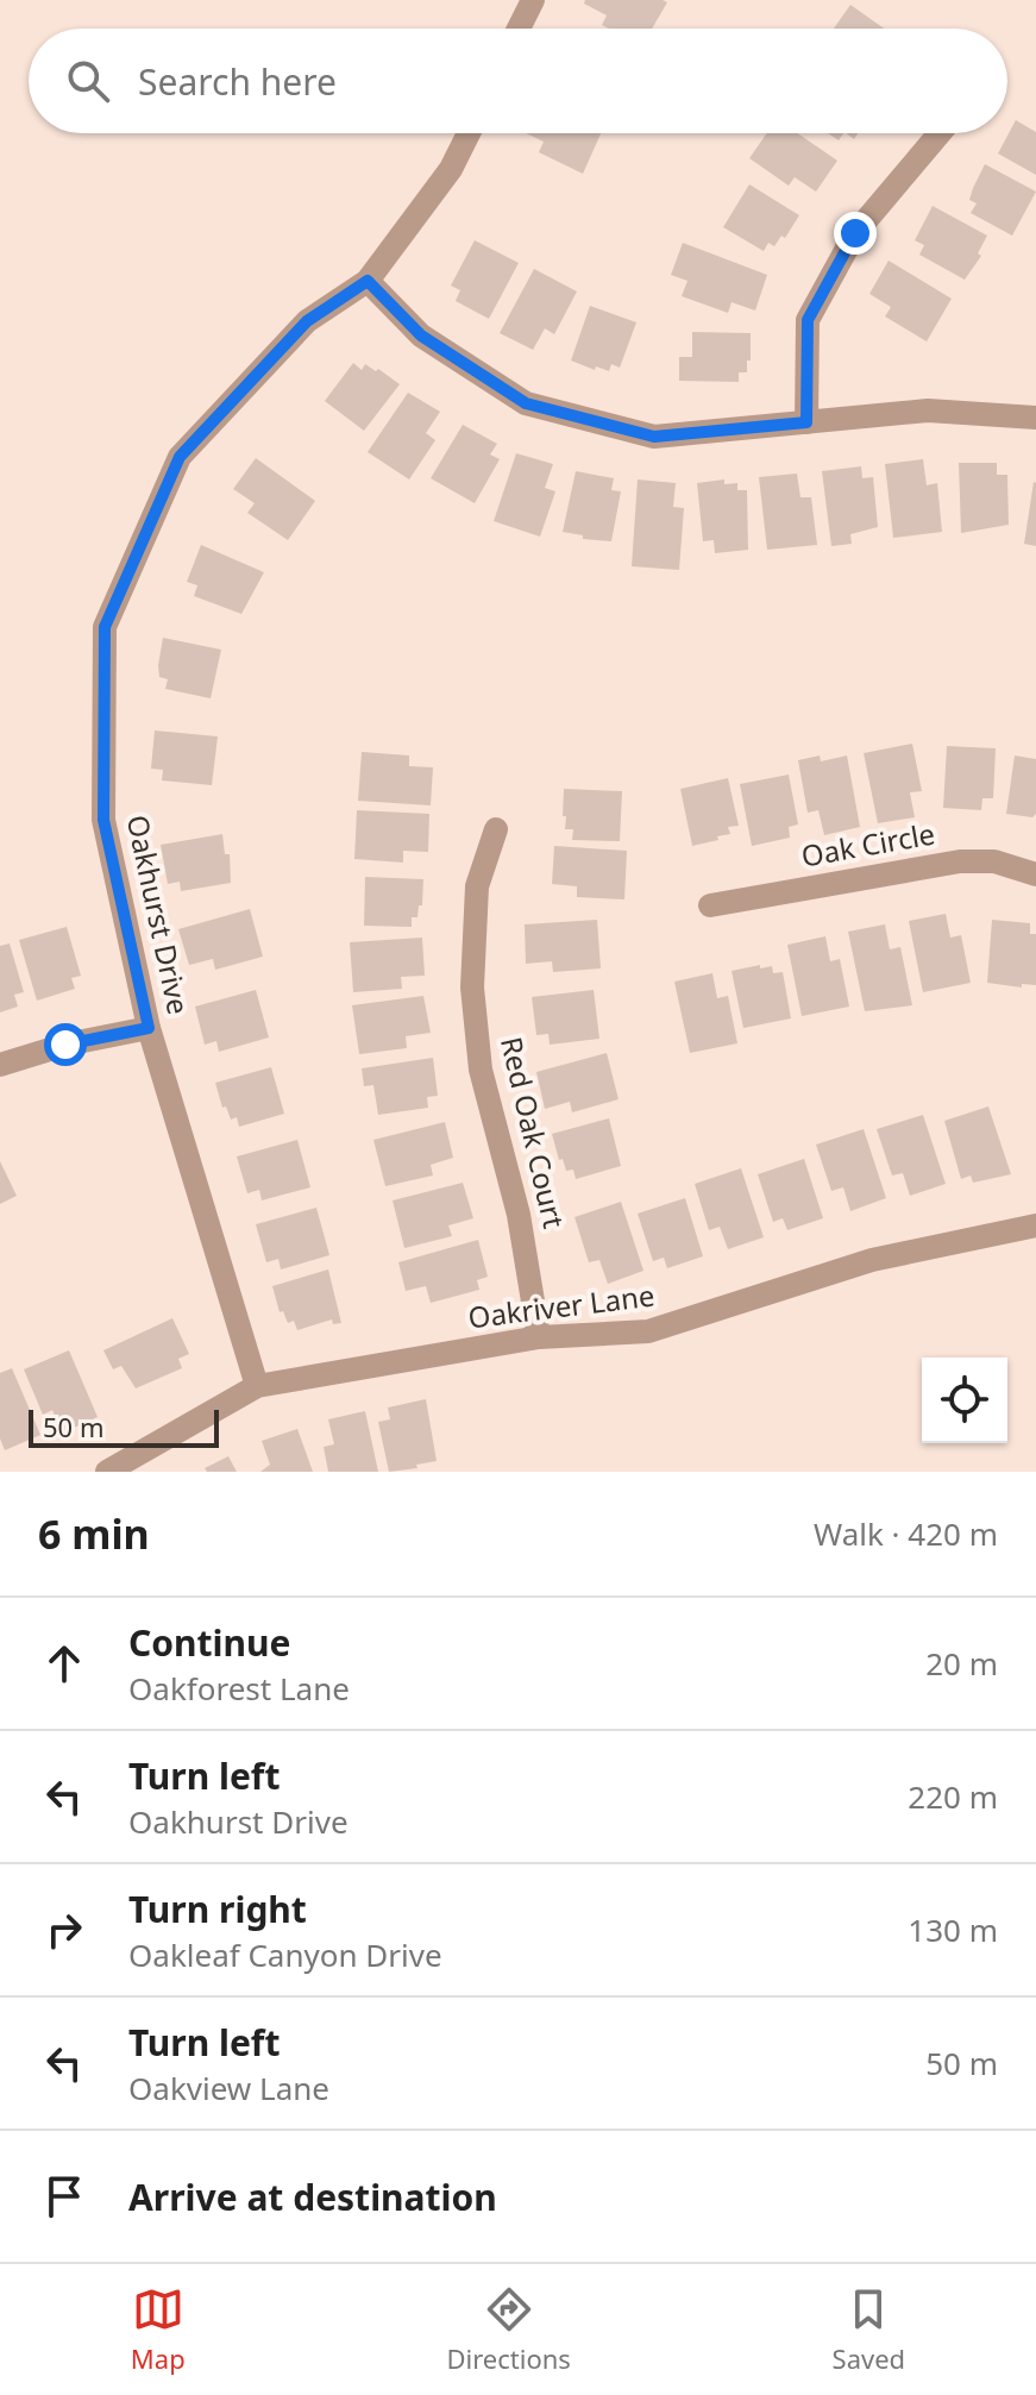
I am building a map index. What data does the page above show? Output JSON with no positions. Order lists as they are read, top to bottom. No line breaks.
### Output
{"streets":{"street":["Oak Circle","Oakhurst Drive","Red Oak Court","Oakriver Lane"]},"crossings":[["Oakhurst Drive","Oakriver Lane"],["Red Oak Court","Oakriver Lane"]],"scale_bar":"50 m","page":{"search":"Search here","scale":"50 m","heading":["6 min","Walk · 420 m"],"list":[["Continue","Oakforest Lane","20 m"],["Turn left","Oakhurst Drive","220 m"],["Turn right","Oakleaf Canyon Drive","130 m"],["Turn left","Oakview Lane","50 m"],"Arrive at destination"],"nav":["Map","Directions","Saved"]}}
